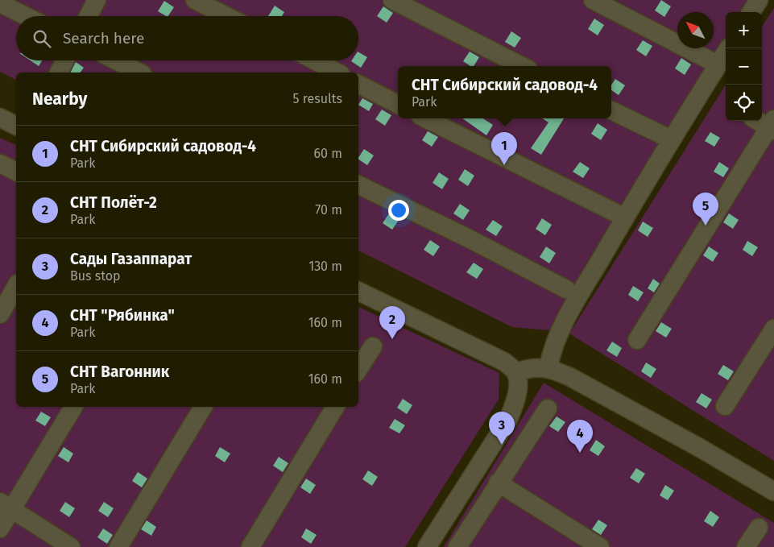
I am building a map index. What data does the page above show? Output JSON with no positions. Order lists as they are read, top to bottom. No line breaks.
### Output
{"north":"top left","page":{"map_buttons":["+","−"],"search":"Search here","popup":["СНТ Сибирский садовод-4","Park"],"heading":["Nearby","5 results"],"list":[{"mark":"1","name":"СНТ Сибирский садовод-4","note":"Park","value":"60 m"},{"mark":"2","name":"СНТ Полёт-2","note":"Park","value":"70 m"},{"mark":"3","name":"Сады Газаппарат","note":"Bus stop","value":"130 m"},{"mark":"4","name":"СНТ \"Рябинка\"","note":"Park","value":"160 m"},{"mark":"5","name":"СНТ Вагонник","note":"Park","value":"160 m"}],"pins":["1","5","2","3","4"]}}
